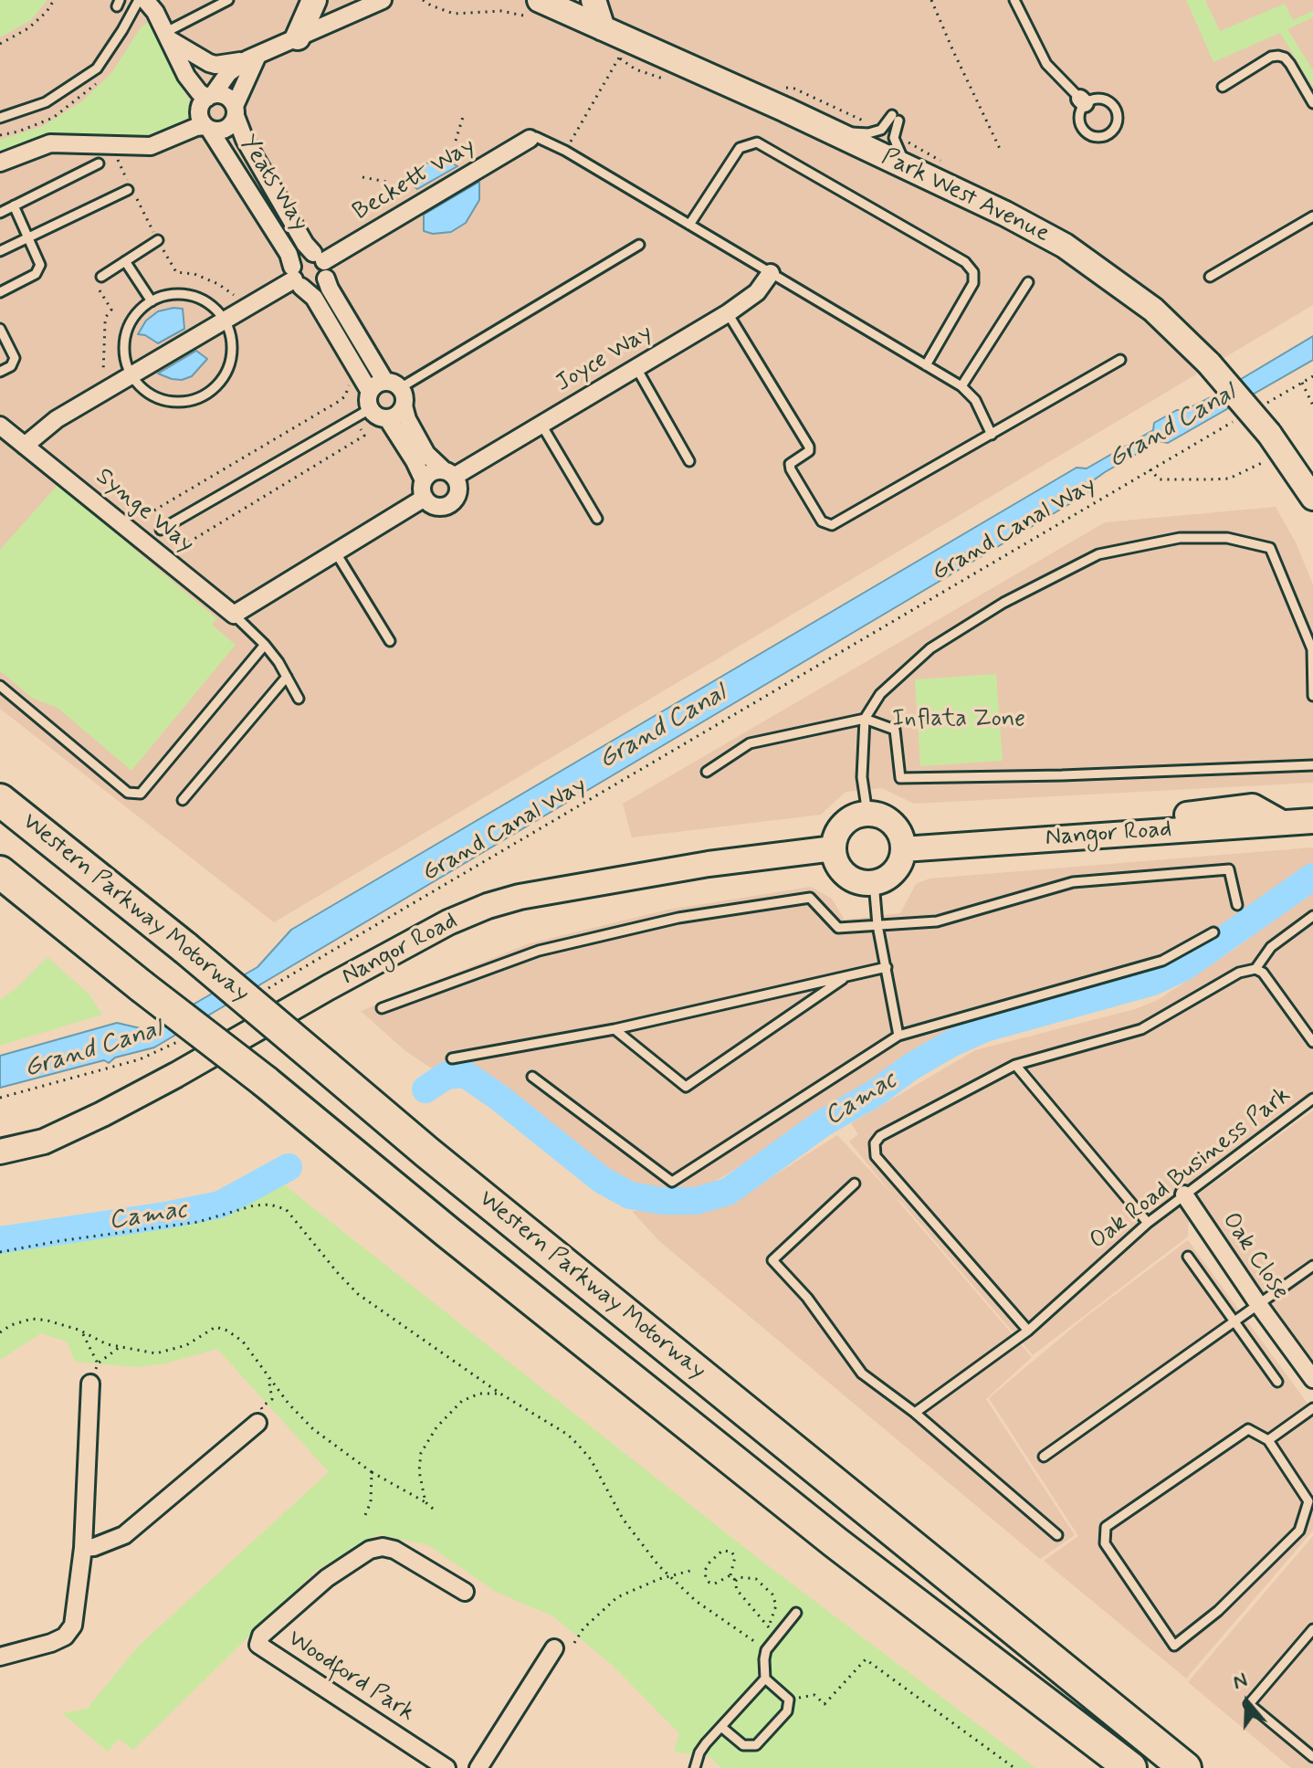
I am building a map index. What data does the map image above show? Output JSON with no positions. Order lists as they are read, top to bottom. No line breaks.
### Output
{"streets":{"highway":["Western Parkway Motorway"],"main road":["Park West Avenue","Nangor Road"],"street":["Beckett Way","Yeats Way","Joyce Way","Synge Way","Oak Close","Woodford Park"],"lane":["Oak Road Business Park"],"path":["Grand Canal Way"]},"crossings":[["Beckett Way","Yeats Way"],["Oak Road Business Park","Oak Close"]],"water":["Grand Canal","Camac"],"parks":["Inflata Zone"],"north":"top"}
